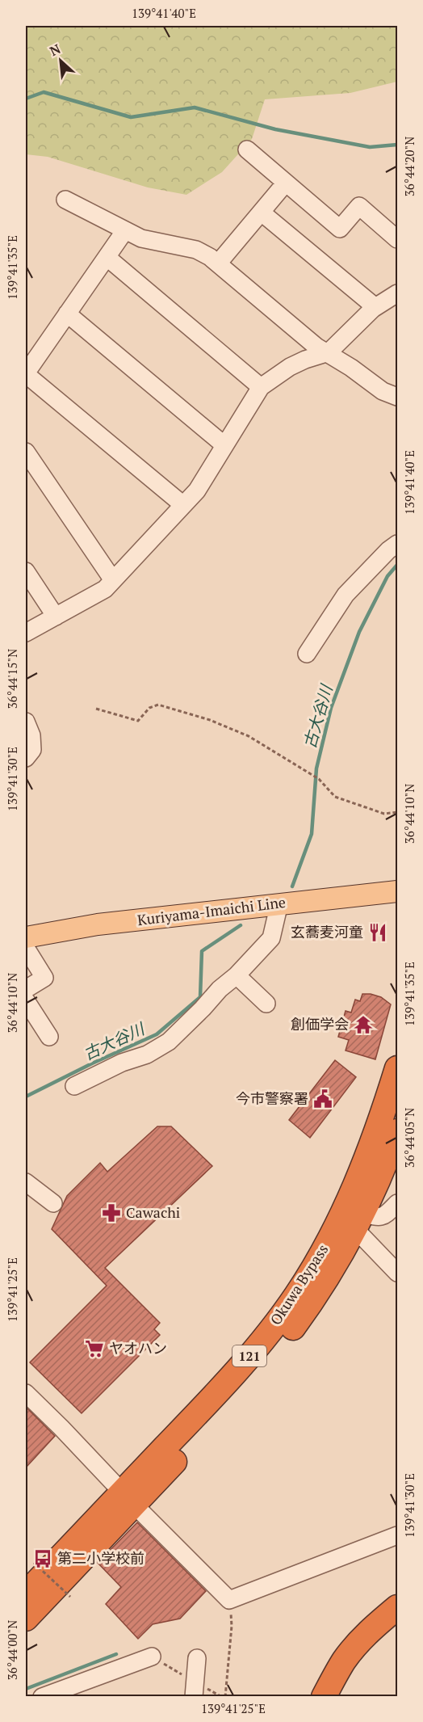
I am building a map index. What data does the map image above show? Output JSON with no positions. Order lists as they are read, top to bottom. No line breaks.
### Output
{"streets":{"highway":["Okuwa Bypass","121"],"main road":["Kuriyama-Imaichi Line"]},"water":["古大谷川"],"places":{"restaurant":["玄蕎麦河童"],"temple":["創価学会"],"public building":["今市警察署"],"pharmacy":["Cawachi"],"supermarket":["ヤオハン"],"bus stop":["第二小学校前"]},"north":"top left","coordinates":["139°41'40\"E","36°44'20\"N","139°41'35\"E","36°44'15\"N","139°41'30\"E","36°44'10\"N","36°44'05\"N","139°41'25\"E","36°44'00\"N"]}
